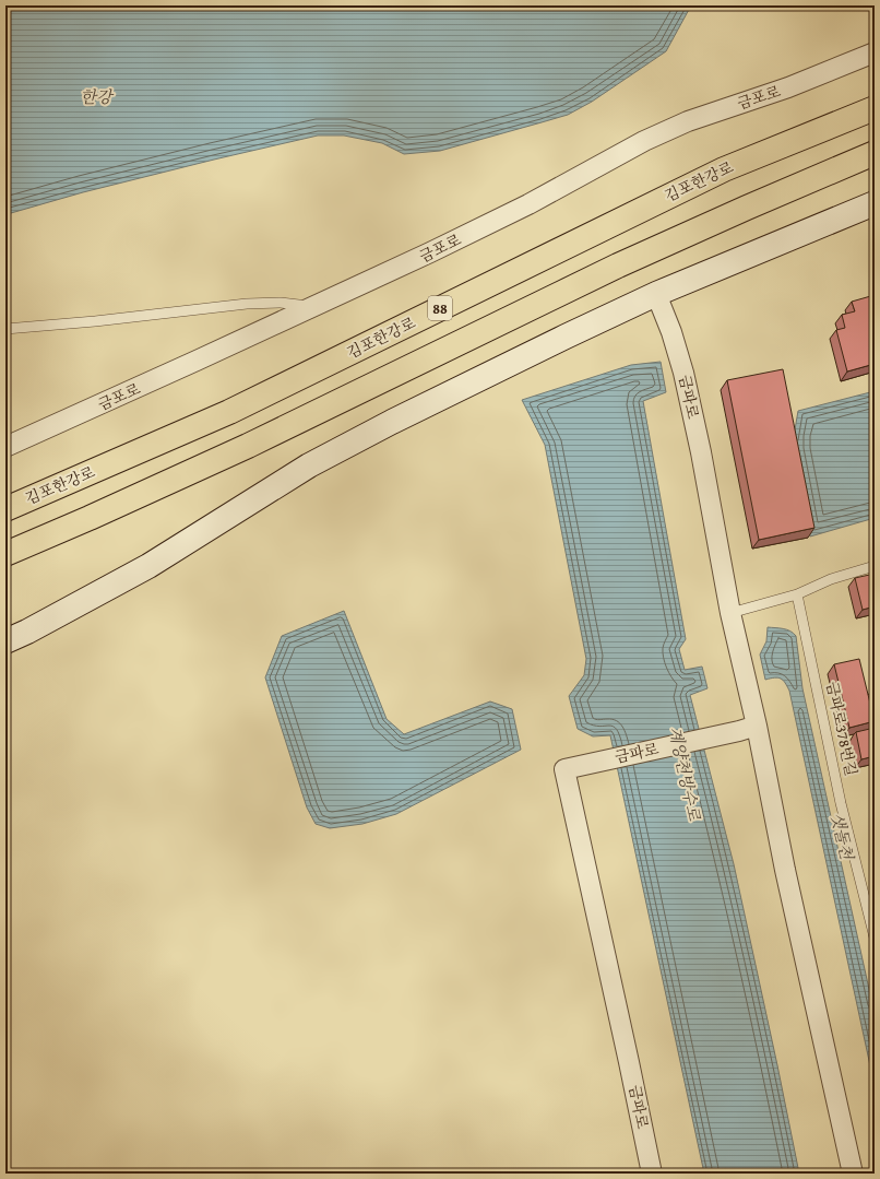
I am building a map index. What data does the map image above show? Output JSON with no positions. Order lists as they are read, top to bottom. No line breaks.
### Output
{"streets":{"highway":["김포한강로","88"],"street":["금포로","금파로"],"lane":["금파로378번길"]},"water":["한강","계양천방수로","샛돌천"]}
